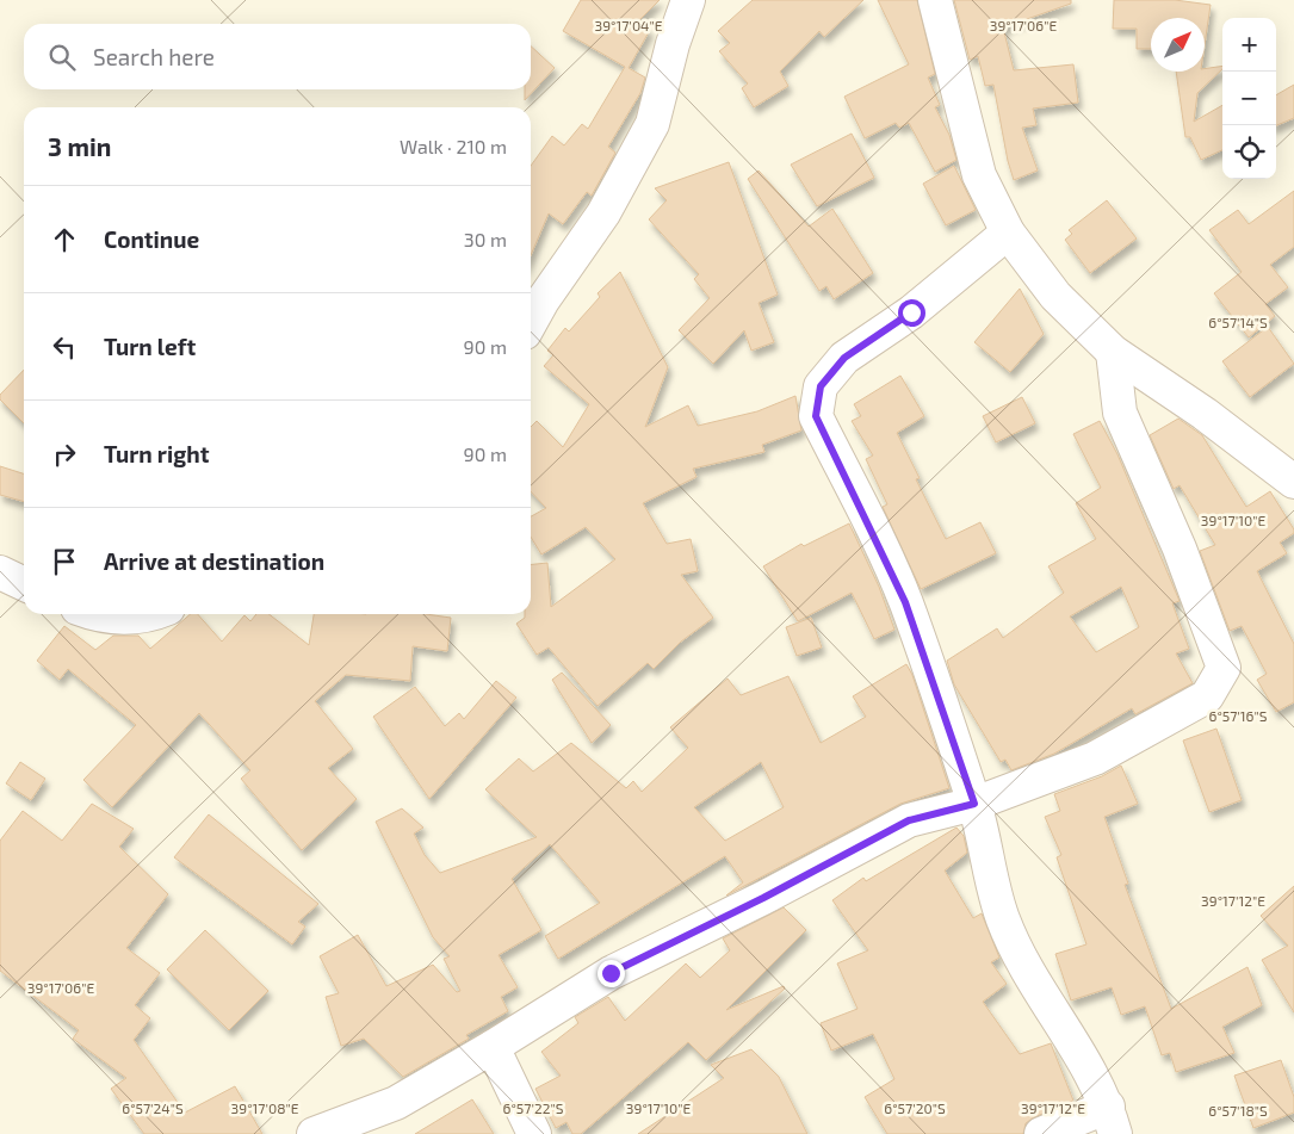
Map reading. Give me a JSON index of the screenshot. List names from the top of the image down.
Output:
{
  "north": "top right",
  "page": {
    "map_buttons": ["+", "−"],
    "search": "Search here",
    "heading": ["3 min", "Walk · 210 m"],
    "list": [
      ["Continue", "30 m"],
      ["Turn left", "90 m"],
      ["Turn right", "90 m"],
      "Arrive at destination"
    ]
  },
  "coordinates": [
    "39°17'04\"E",
    "39°17'06\"E",
    "6°57'14\"S",
    "39°17'10\"E",
    "6°57'16\"S",
    "39°17'12\"E",
    "6°57'24\"S",
    "6°57'22\"S",
    "6°57'20\"S",
    "39°17'08\"E",
    "6°57'18\"S"
  ]
}
